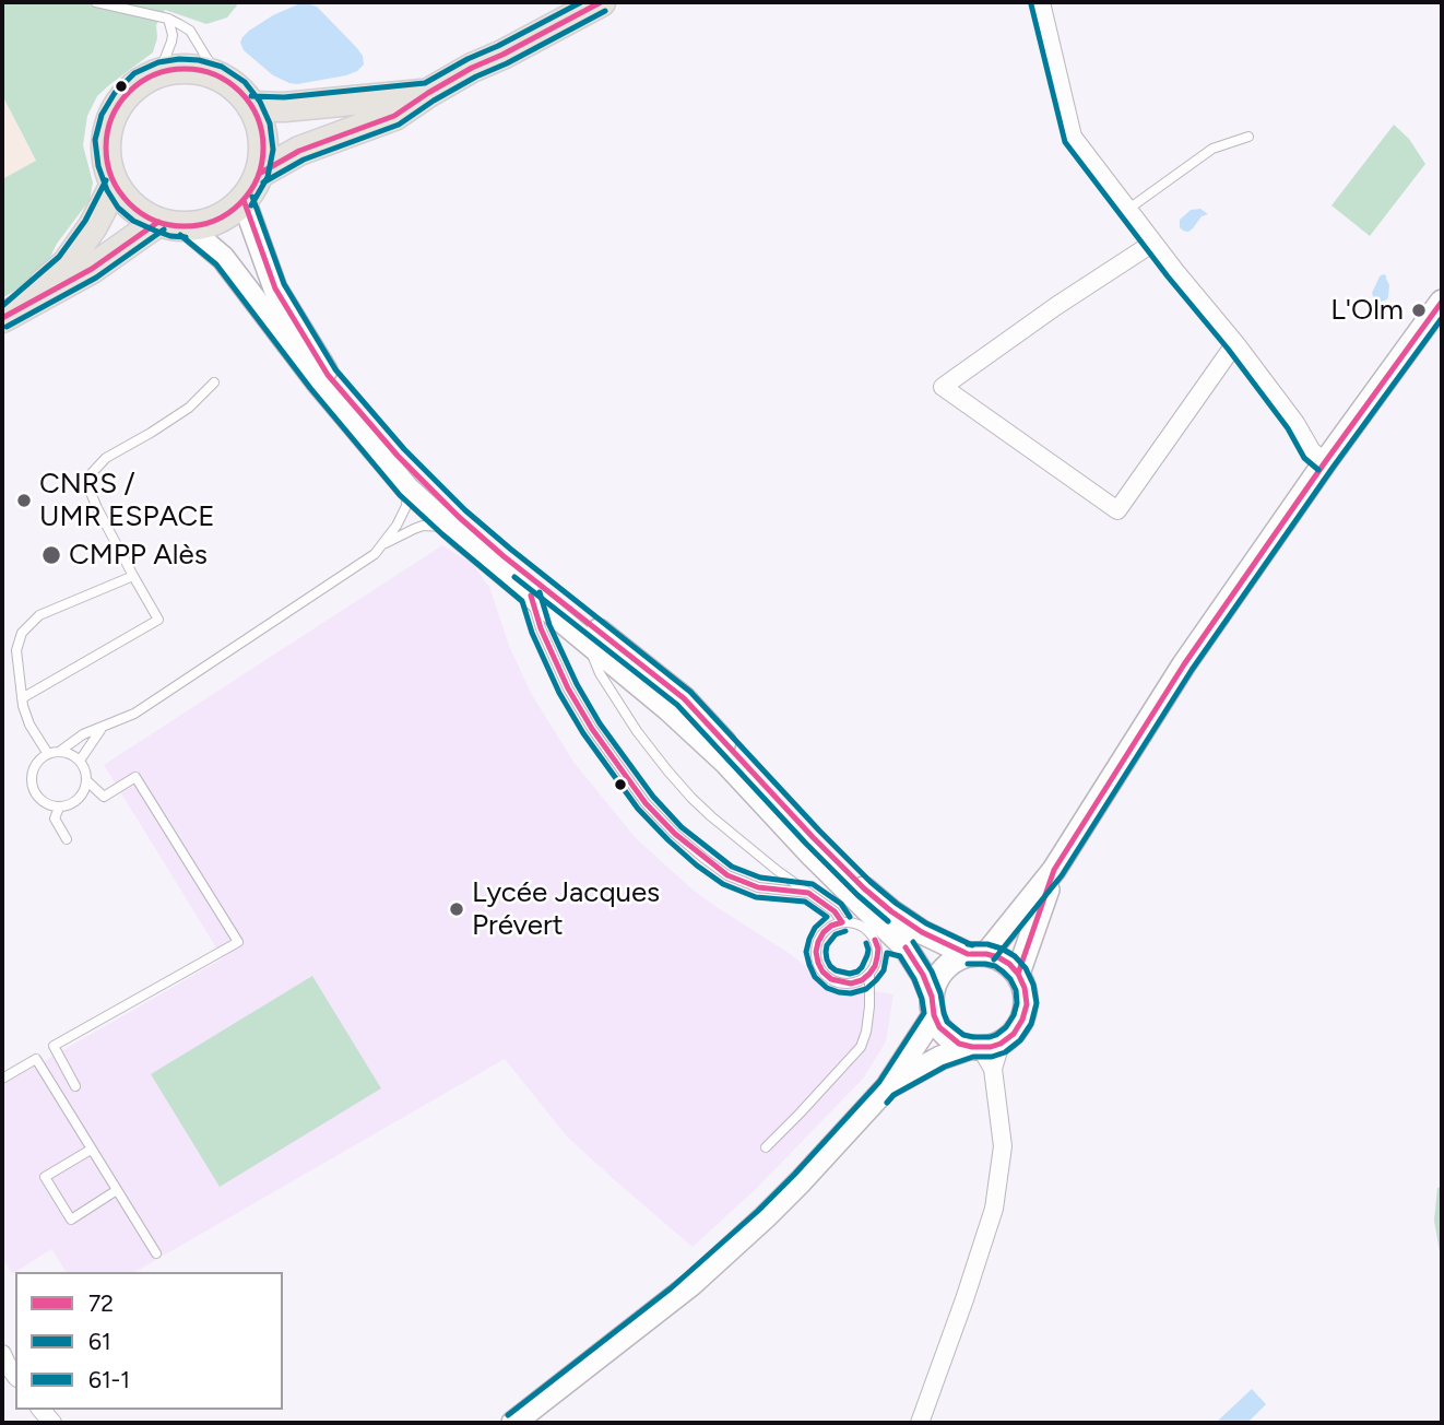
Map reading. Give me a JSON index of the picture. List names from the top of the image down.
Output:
{
  "places": [
    "L'Olm",
    "CNRS / UMR ESPACE",
    "CMPP Alès",
    "Lycée Jacques Prévert"
  ],
  "lines": ["transit line 72", "transit line 61-1", "transit line 61"],
  "legend": ["72", "61", "61-1"]
}
